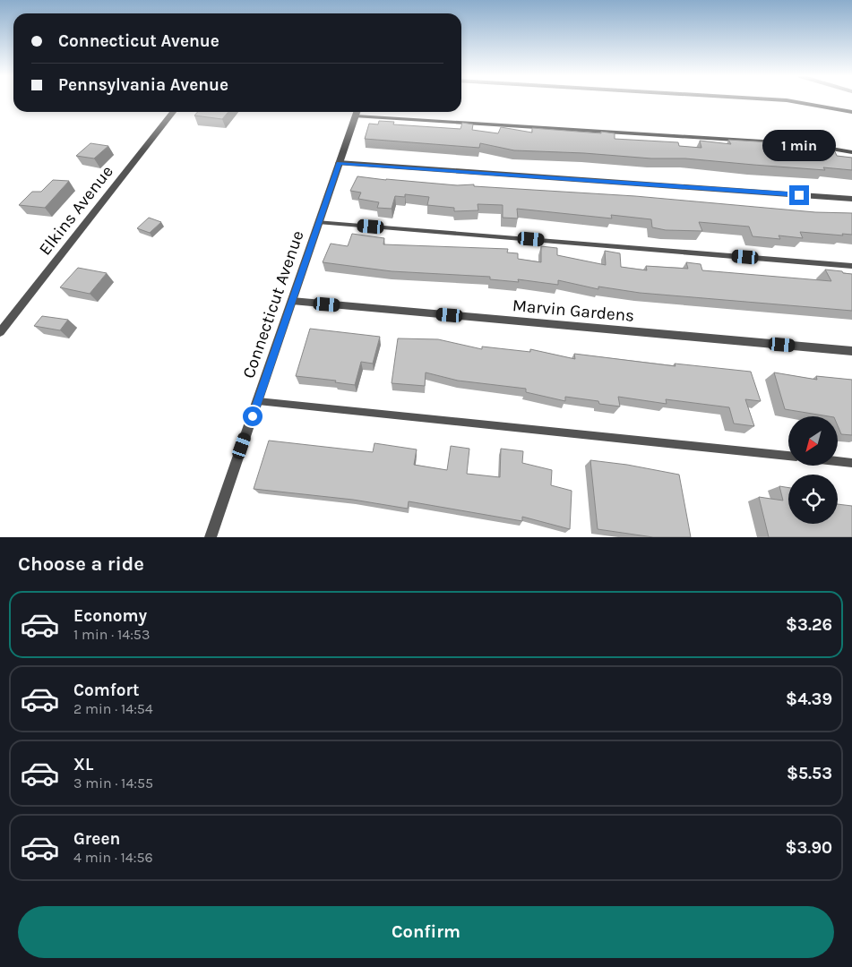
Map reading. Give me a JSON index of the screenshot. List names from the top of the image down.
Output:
{
  "streets": {
    "street": ["Elkins Avenue", "Connecticut Avenue", "Marvin Gardens"]
  },
  "crossings": [
    ["Connecticut Avenue", "Marvin Gardens"]
  ],
  "north": "bottom left",
  "page": {
    "banner": ["Connecticut Avenue", "Pennsylvania Avenue"],
    "bubble": "1 min",
    "heading": "Choose a ride",
    "list": [
      {
        "name": "Economy",
        "note": "1 min · 14:53",
        "value": "$3.26"
      },
      {
        "name": "Comfort",
        "note": "2 min · 14:54",
        "value": "$4.39"
      },
      {
        "name": "XL",
        "note": "3 min · 14:55",
        "value": "$5.53"
      },
      {
        "name": "Green",
        "note": "4 min · 14:56",
        "value": "$3.90"
      }
    ],
    "buttons": "Confirm"
  }
}
